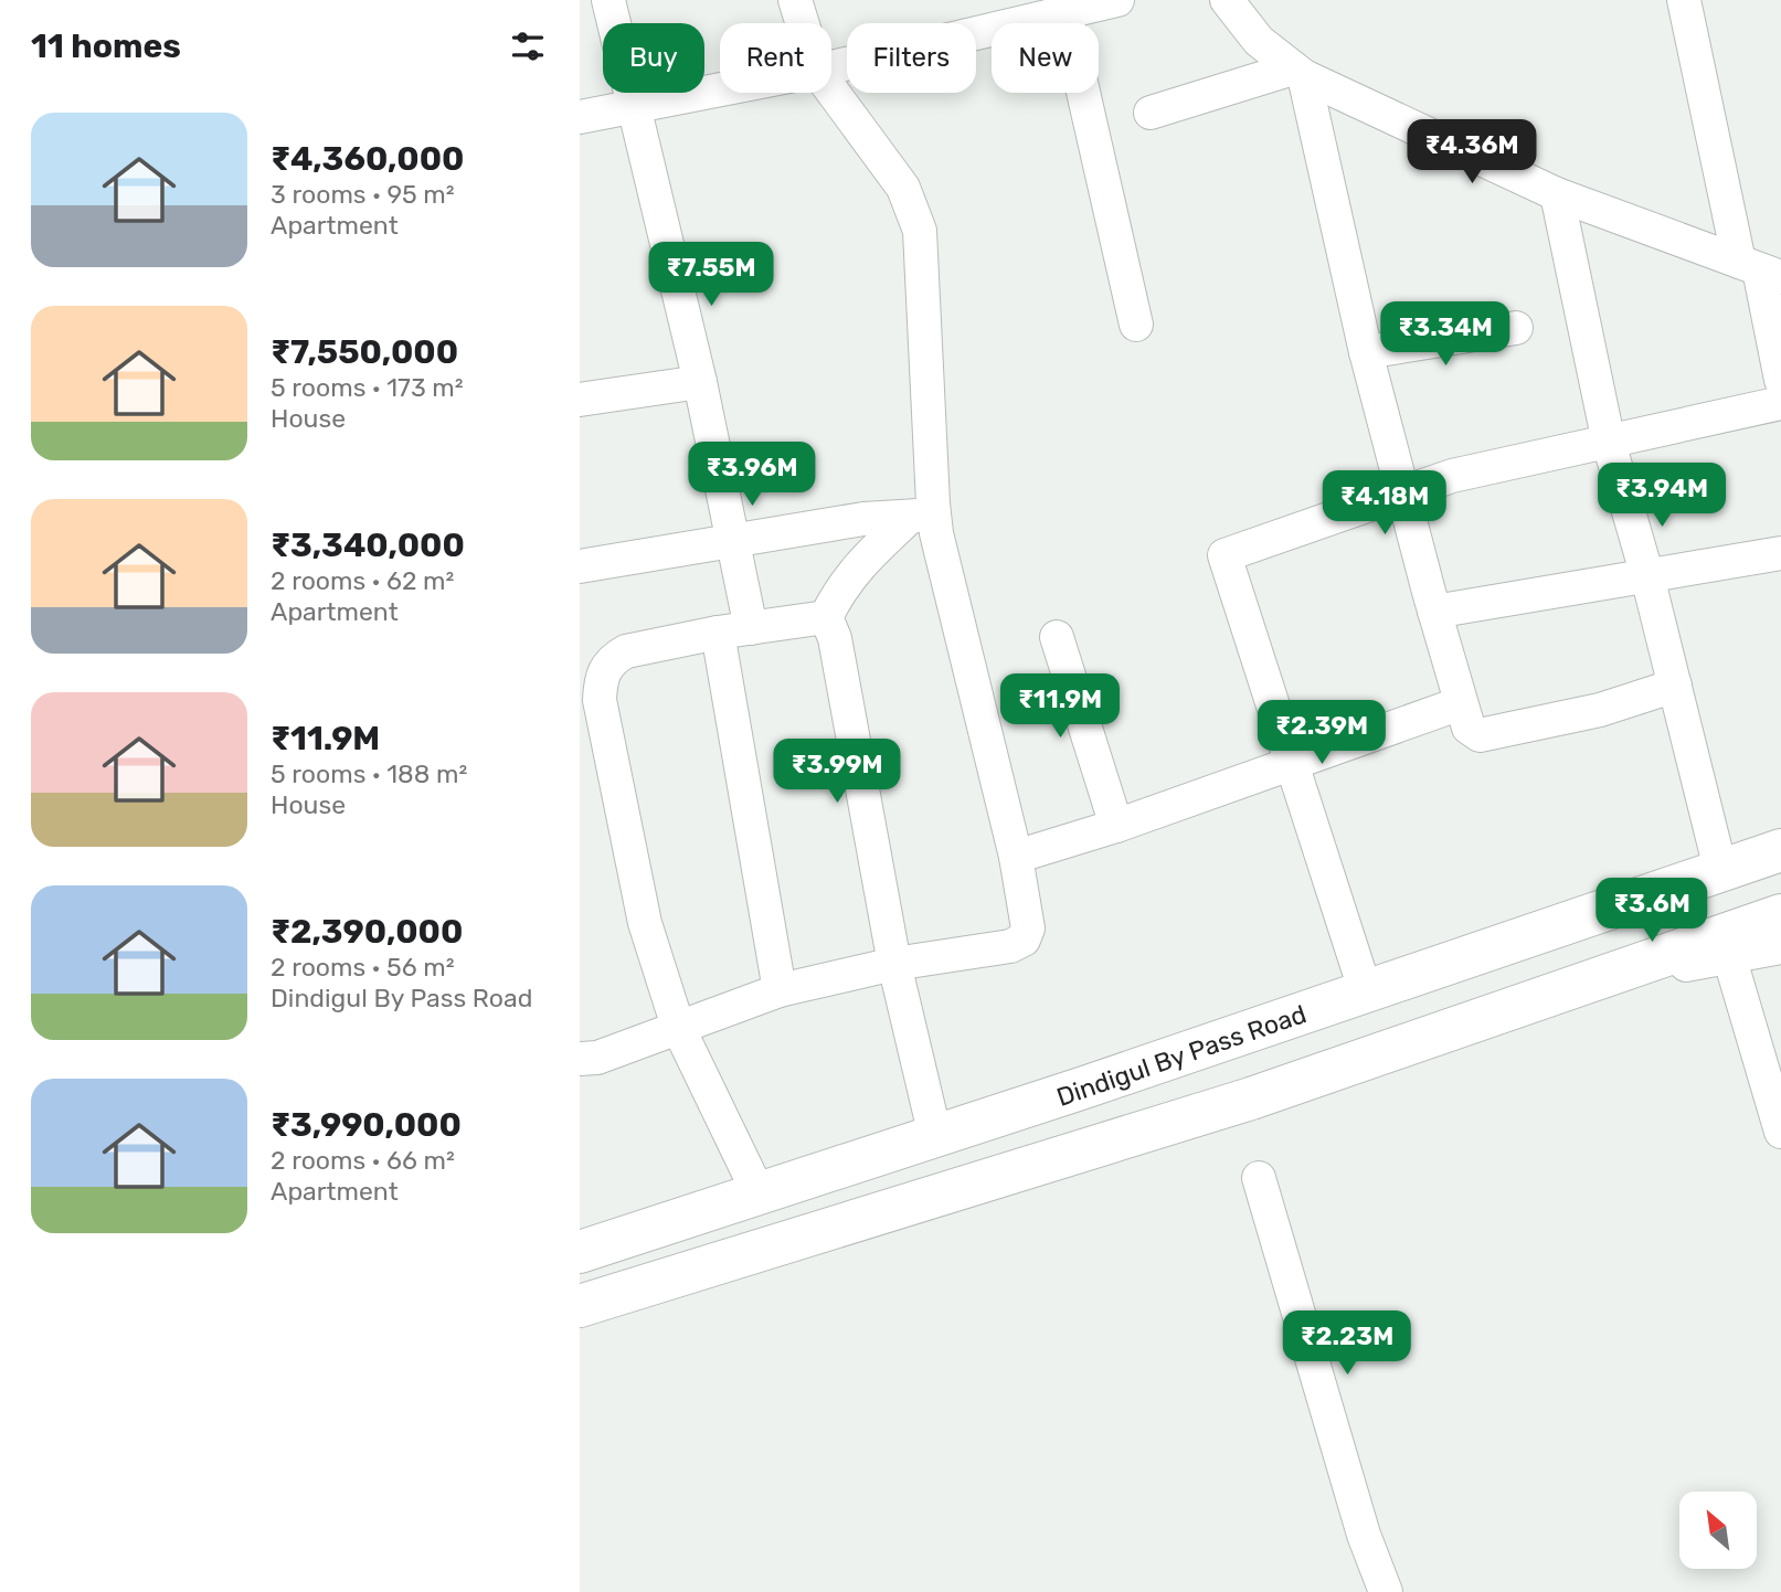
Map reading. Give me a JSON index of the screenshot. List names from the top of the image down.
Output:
{
  "streets": {
    "highway": ["Dindigul By Pass Road"]
  },
  "north": "top left",
  "page": {
    "heading": "11 homes",
    "chip": [
      "Buy",
      "Rent",
      "Filters",
      "New"
    ],
    "list": [
      {
        "name": "₹4,360,000",
        "note": "3 rooms · 95 m² · Apartment"
      },
      {
        "name": "₹7,550,000",
        "note": "5 rooms · 173 m² · House"
      },
      {
        "name": "₹3,340,000",
        "note": "2 rooms · 62 m² · Apartment"
      },
      {
        "name": "₹11.9M",
        "note": "5 rooms · 188 m² · House"
      },
      {
        "name": "₹2,390,000",
        "note": "2 rooms · 56 m² · Dindigul By Pass Road"
      },
      {
        "name": "₹3,990,000",
        "note": "2 rooms · 66 m² · Apartment"
      }
    ],
    "price": [
      "₹4.36M",
      "₹7.55M",
      "₹3.34M",
      "₹3.96M",
      "₹3.94M",
      "₹4.18M",
      "₹11.9M",
      "₹2.39M",
      "₹3.99M",
      "₹3.6M",
      "₹2.23M"
    ]
  }
}
